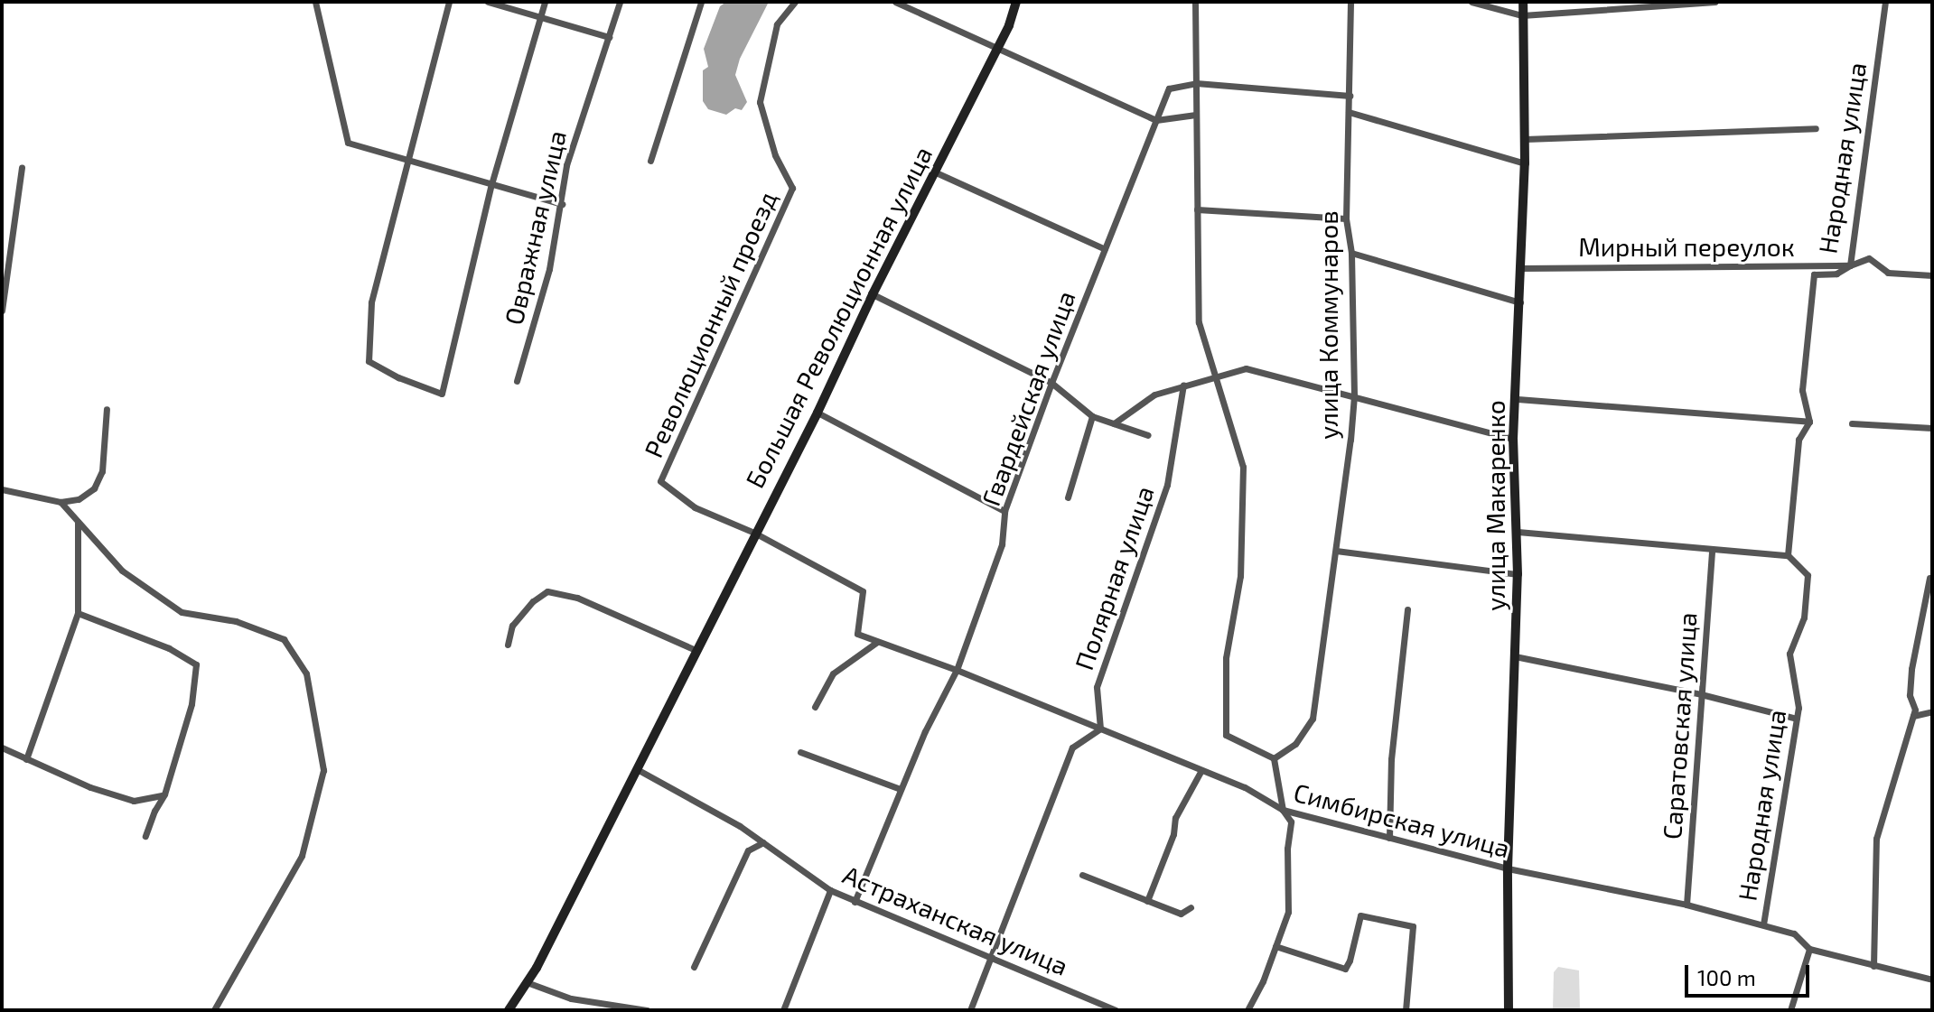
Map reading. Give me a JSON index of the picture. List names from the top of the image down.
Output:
{
  "streets": {
    "street": [
      "Народная улица",
      "Овражная улица",
      "Мирный переулок",
      "Большая Революционная улица",
      "Революционный проезд",
      "улица Коммунаров",
      "Гвардейская улица",
      "улица Макаренко",
      "Полярная улица",
      "Саратовская улица",
      "Симбирская улица",
      "Астраханская улица"
    ]
  },
  "crossings": [
    ["Народная улица", "Мирный переулок"],
    ["Народная улица", "Симбирская улица"],
    ["Мирный переулок", "улица Макаренко"],
    ["Большая Революционная улица", "Революционный проезд"],
    ["Большая Революционная улица", "Астраханская улица"],
    ["Гвардейская улица", "Симбирская улица"],
    ["Гвардейская улица", "Астраханская улица"],
    ["улица Макаренко", "Симбирская улица"],
    ["Полярная улица", "Симбирская улица"],
    ["Саратовская улица", "Симбирская улица"]
  ],
  "scale_bar": "100 m"
}
